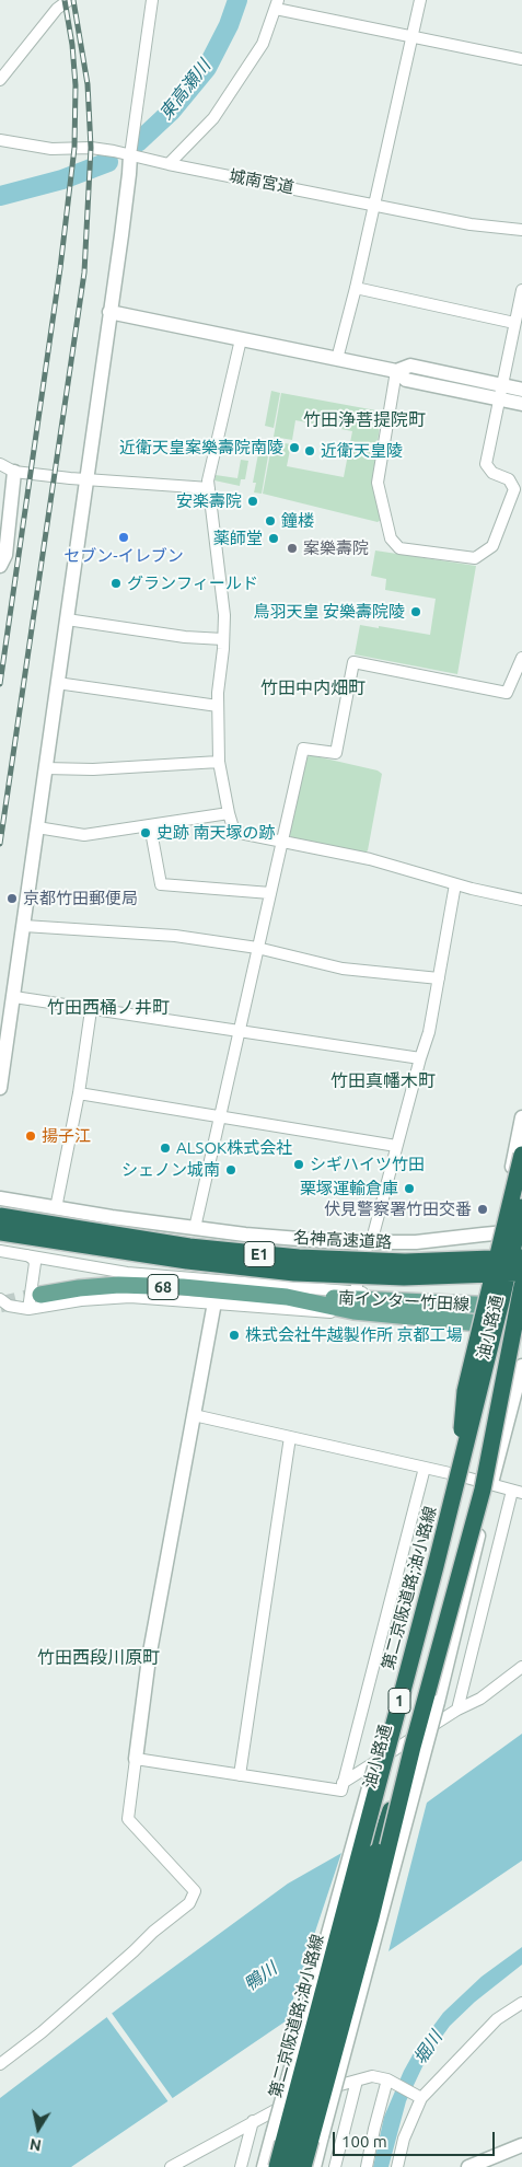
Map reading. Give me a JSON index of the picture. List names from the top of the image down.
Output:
{
  "streets": {
    "highway": [
      "名神高速道路",
      "E1",
      "第二京阪道路;油小路線",
      "1"
    ],
    "main road": ["68", "南インター竹田線", "油小路通"],
    "street": ["城南宮道"]
  },
  "crossings": [
    ["南インター竹田線", "油小路通"],
    ["油小路通", "第二京阪道路;油小路線"]
  ],
  "districts": [
    "竹田浄菩提院町",
    "竹田中内畑町",
    "竹田西桶ノ井町",
    "竹田真幡木町",
    "竹田西段川原町"
  ],
  "water": ["東高瀬川", "鴨川", "堀川"],
  "places": [
    "近衛天皇案樂壽院南陵",
    "近衛天皇陵",
    "安楽壽院",
    "鐘楼",
    "セブン-イレブン",
    "薬師堂",
    "案樂壽院",
    "グランフィールド",
    "鳥羽天皇 安樂壽院陵",
    "史跡 南天塚の跡",
    "京都竹田郵便局",
    "揚子江",
    "ALSOK株式会社",
    "シギハイツ竹田",
    "シェノン城南",
    "栗塚運輸倉庫",
    "伏見警察署竹田交番",
    "株式会社牛越製作所 京都工場"
  ],
  "scale_bar": "100 m",
  "north": "bottom"
}
